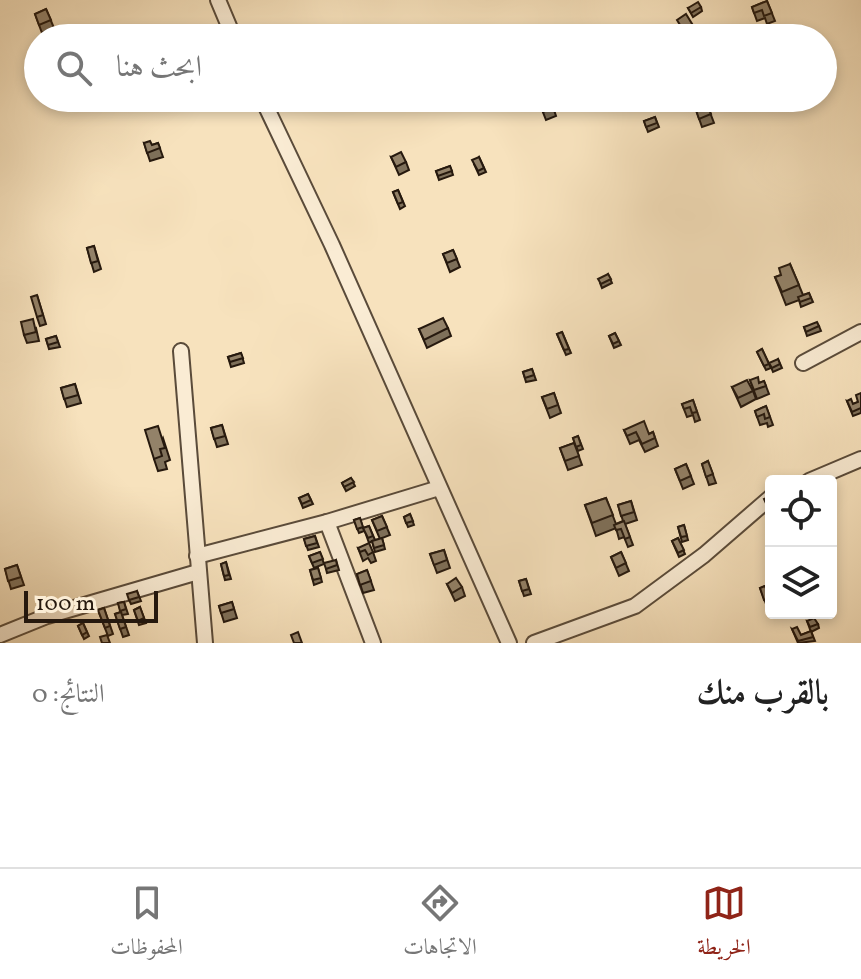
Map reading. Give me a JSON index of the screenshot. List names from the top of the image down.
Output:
{
  "scale_bar": "100 m",
  "page": {
    "search": "ابحث هنا",
    "scale": "100 m",
    "heading": ["بالقرب منك", "النتائج: 0"],
    "nav": ["الخريطة", "الاتجاهات", "المحفوظات"]
  }
}
